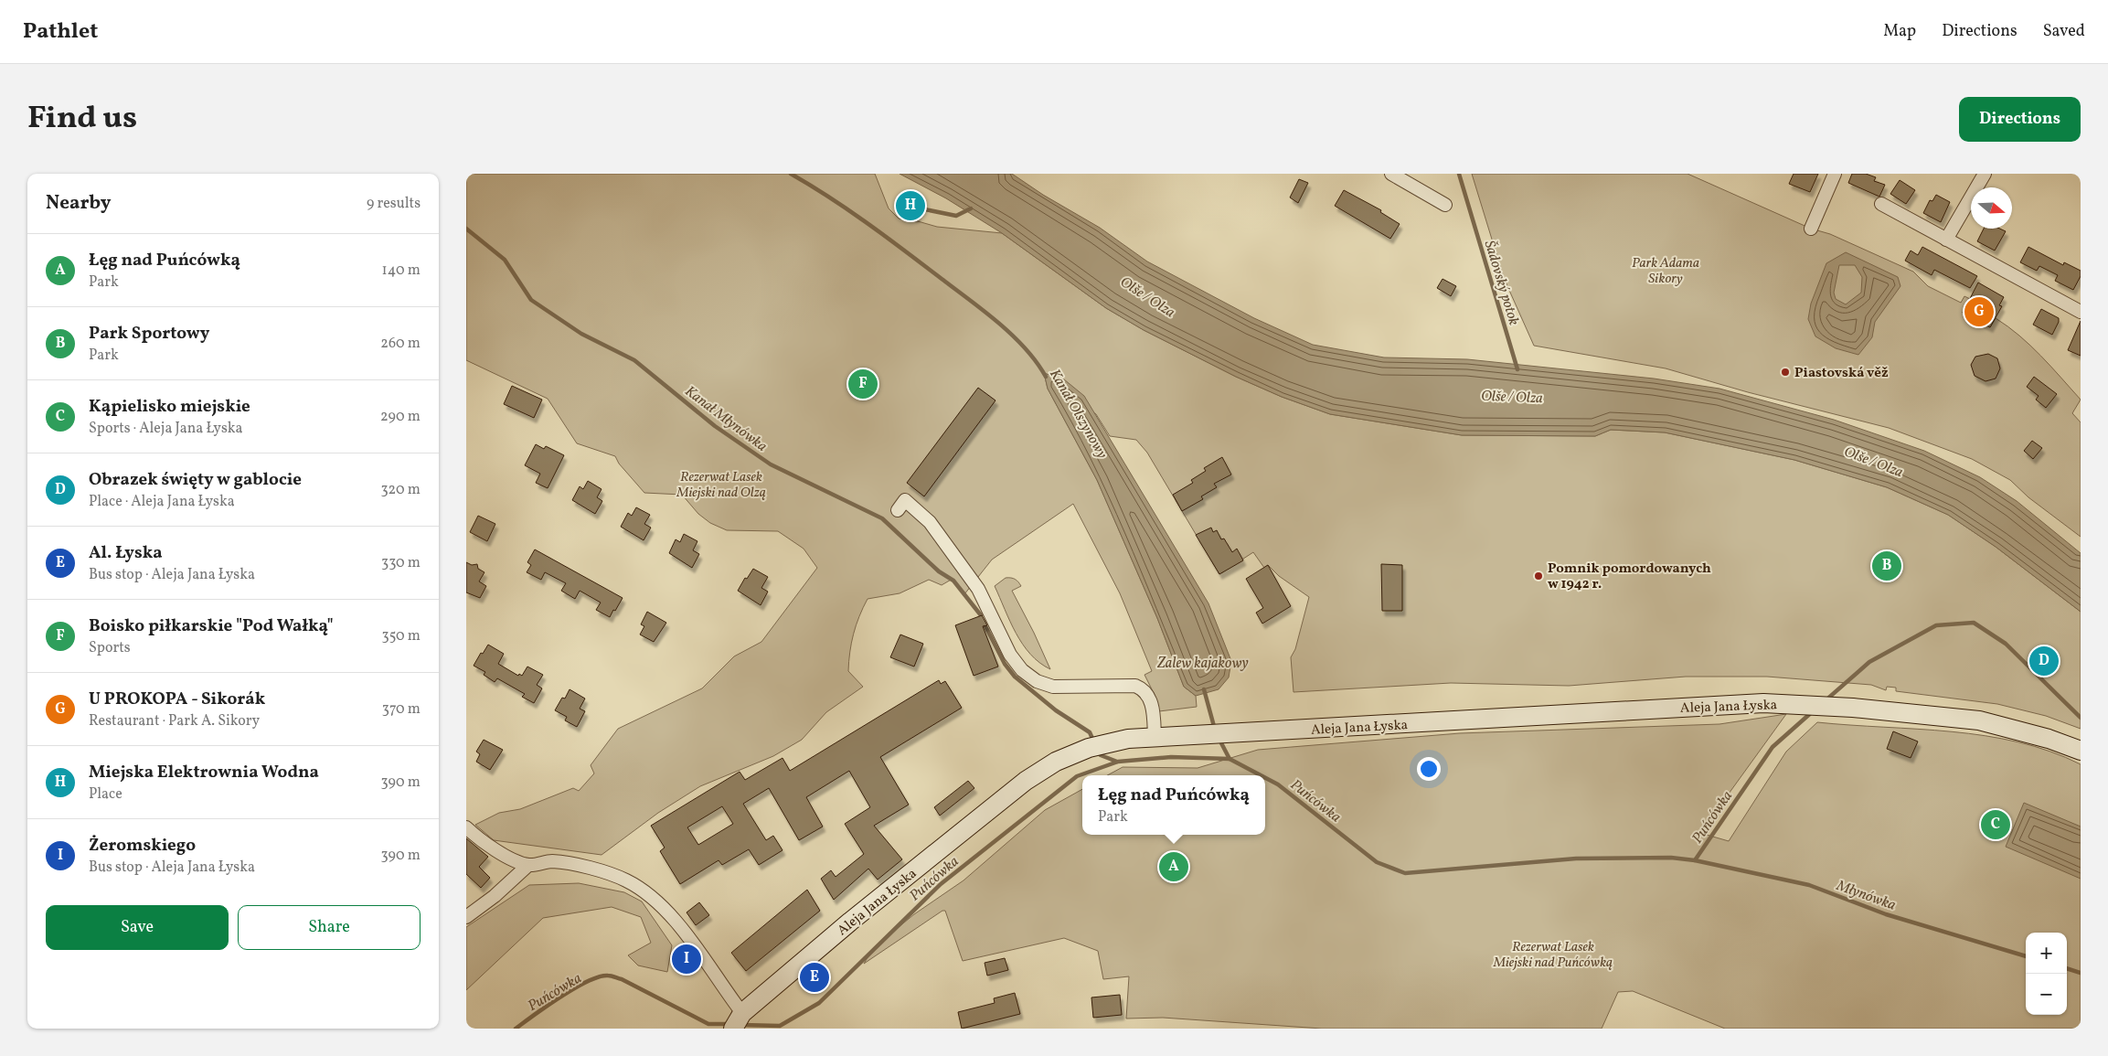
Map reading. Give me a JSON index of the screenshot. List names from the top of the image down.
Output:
{
  "streets": {
    "street": ["Aleja Jana Łyska"]
  },
  "water": [
    "Šadovský potok",
    "Olše / Olza",
    "Kanał Olszynowy",
    "Kanał Młynówka",
    "Zalew kajakowy",
    "Puńcówka",
    "Młynówka"
  ],
  "parks": ["Park Adama Sikory", "Rezerwat Lasek Miejski nad Olzą", "Rezerwat Lasek Miejski nad Puńcówką"],
  "places": ["Piastovská věž", "Pomnik pomordowanych w 1942 r."],
  "north": "right",
  "page": {
    "header": "Pathlet",
    "nav": ["Map", "Directions", "Saved"],
    "title": "Find us",
    "buttons": [
      "Directions",
      ["Save", "Share"]
    ],
    "heading": ["Nearby", "9 results"],
    "pins": [
      "H",
      "G",
      "F",
      "B",
      "D",
      "C",
      "A",
      "I",
      "E"
    ],
    "list": [
      {
        "mark": "A",
        "name": "Łęg nad Puńcówką",
        "note": "Park",
        "value": "140 m"
      },
      {
        "mark": "B",
        "name": "Park Sportowy",
        "note": "Park",
        "value": "260 m"
      },
      {
        "mark": "C",
        "name": "Kąpielisko miejskie",
        "note": "Sports · Aleja Jana Łyska",
        "value": "290 m"
      },
      {
        "mark": "D",
        "name": "Obrazek święty w gablocie",
        "note": "Place · Aleja Jana Łyska",
        "value": "320 m"
      },
      {
        "mark": "E",
        "name": "Al. Łyska",
        "note": "Bus stop · Aleja Jana Łyska",
        "value": "330 m"
      },
      {
        "mark": "F",
        "name": "Boisko piłkarskie \"Pod Wałką\"",
        "note": "Sports",
        "value": "350 m"
      },
      {
        "mark": "G",
        "name": "U PROKOPA - Sikorák",
        "note": "Restaurant · Park A. Sikory",
        "value": "370 m"
      },
      {
        "mark": "H",
        "name": "Miejska Elektrownia Wodna",
        "note": "Place",
        "value": "390 m"
      },
      {
        "mark": "I",
        "name": "Żeromskiego",
        "note": "Bus stop · Aleja Jana Łyska",
        "value": "390 m"
      }
    ],
    "popup": ["Łęg nad Puńcówką", "Park"],
    "map_buttons": ["+", "−"]
  }
}
